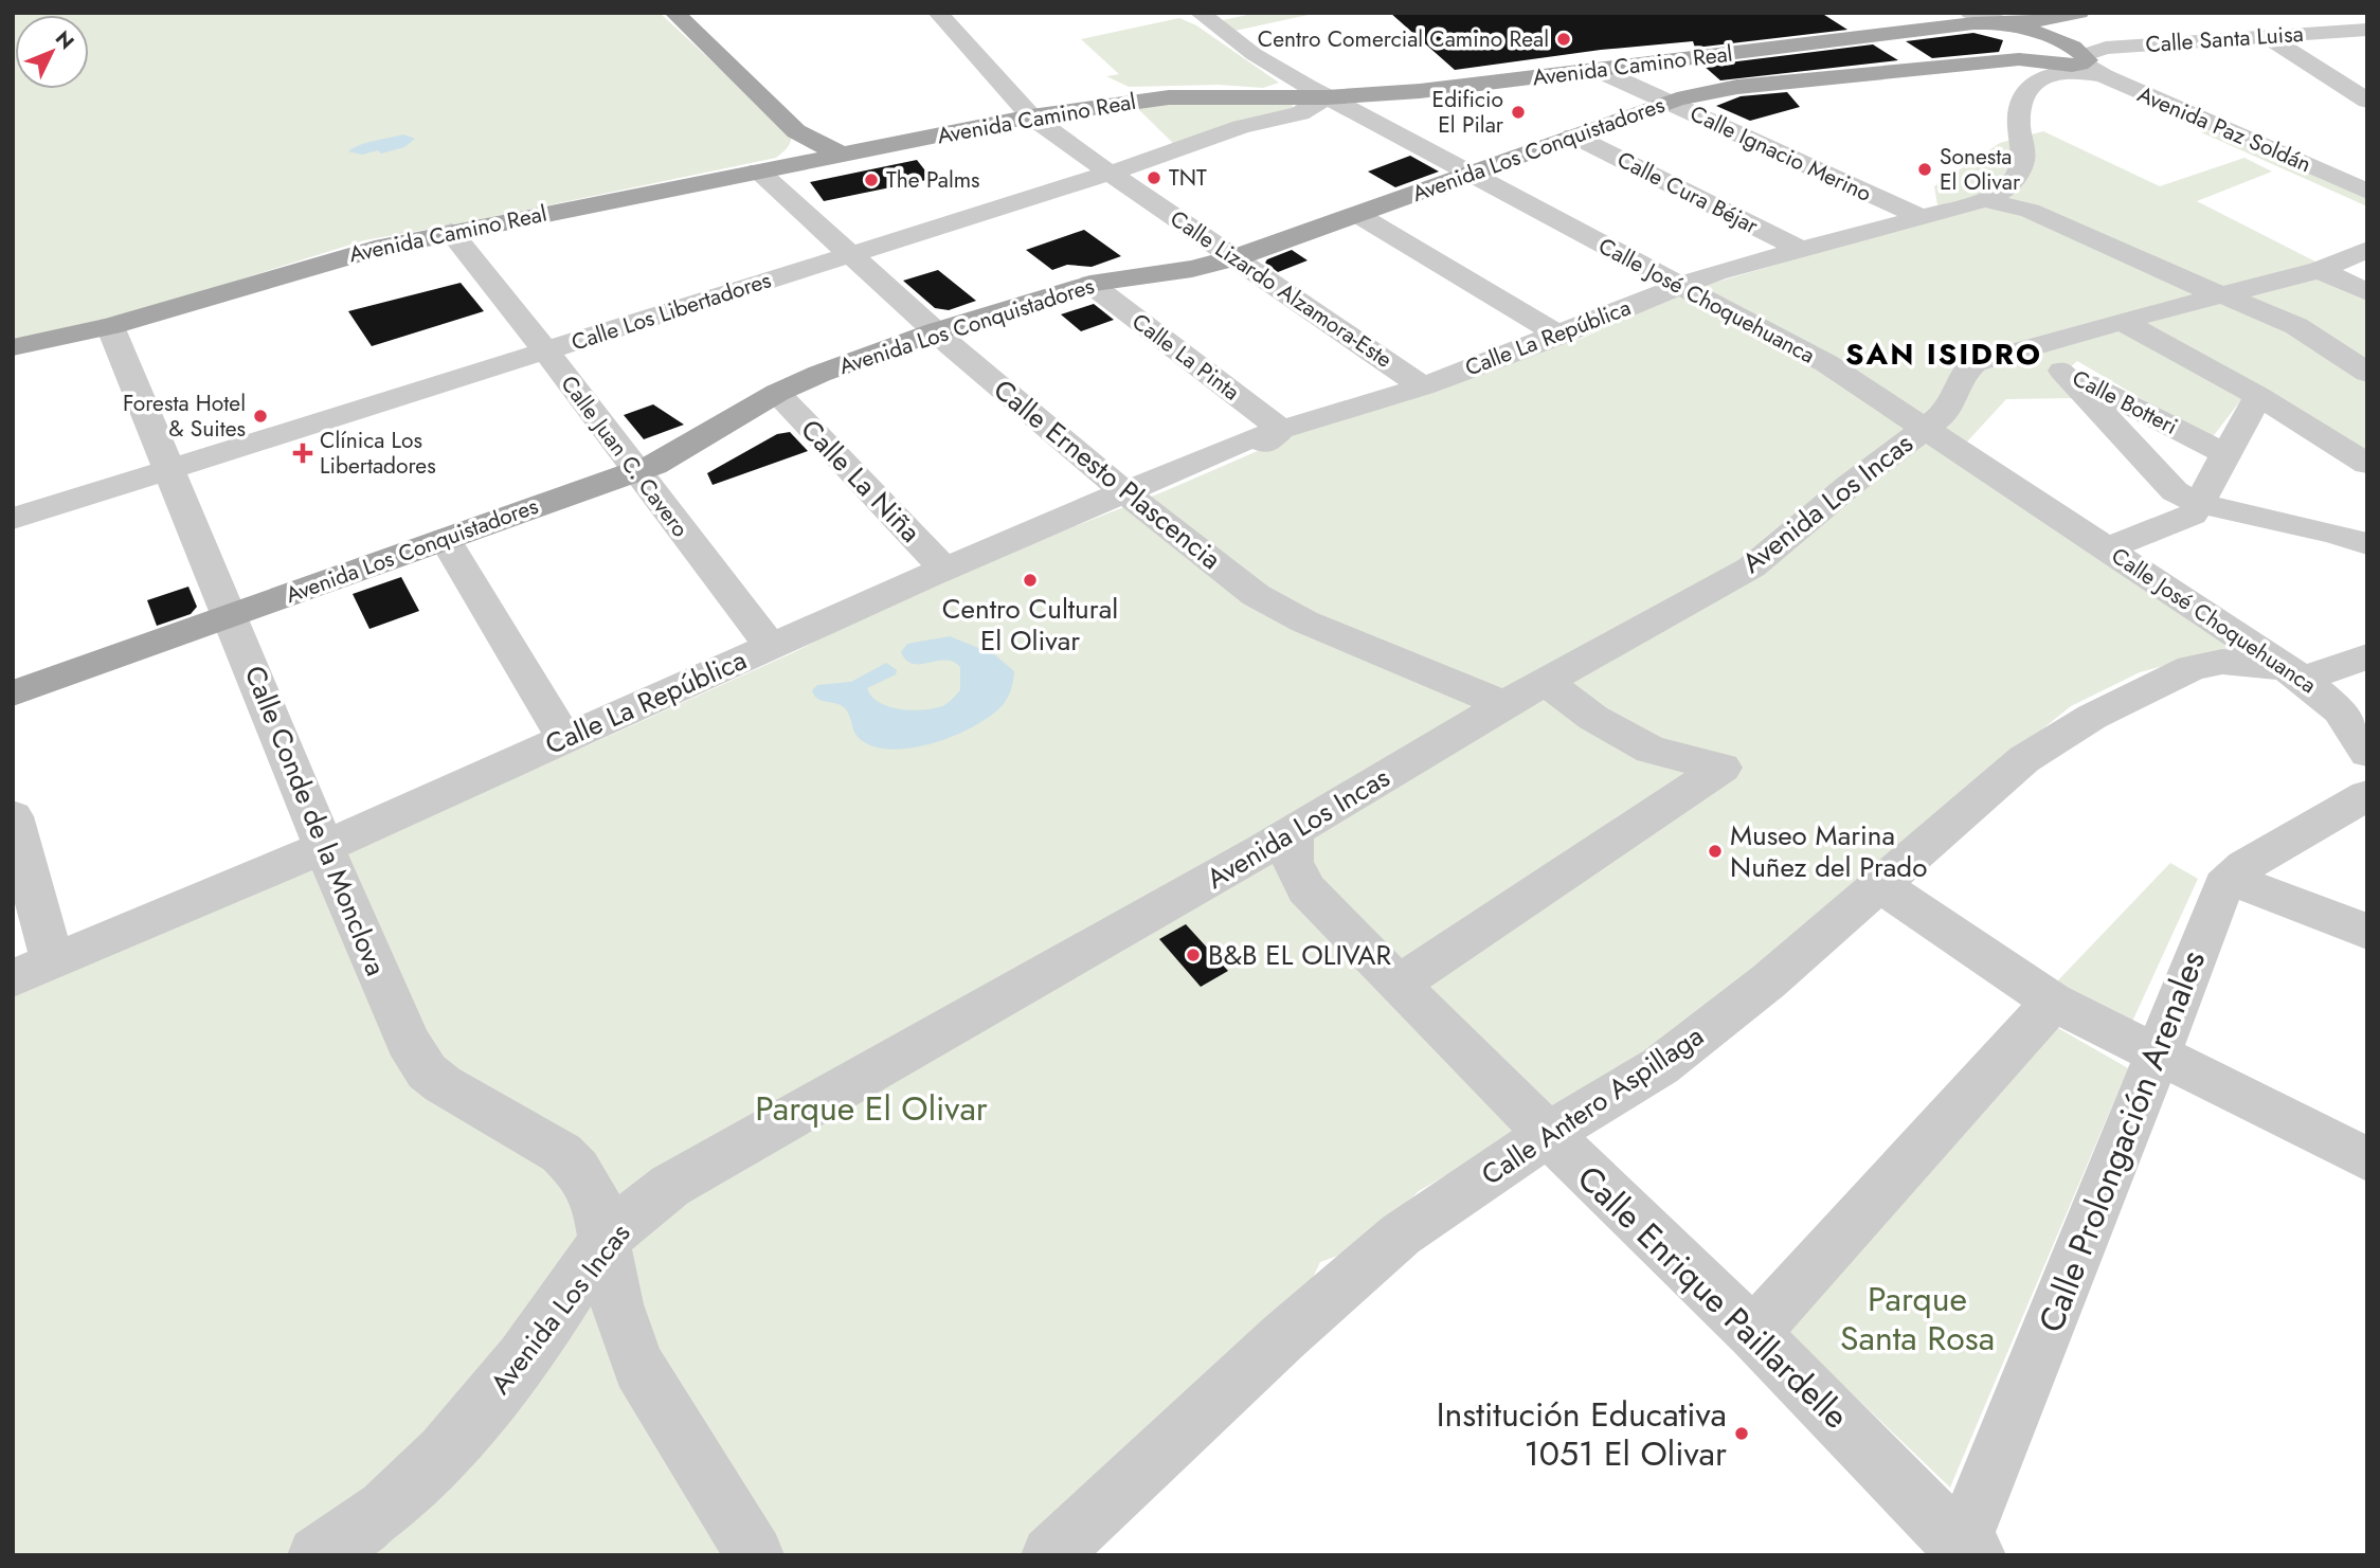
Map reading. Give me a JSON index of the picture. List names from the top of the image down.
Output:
{
  "streets": {
    "main road": ["Avenida Camino Real", "Avenida Los Conquistadores"],
    "street": [
      "Calle Santa Luisa",
      "Avenida Paz Soldán",
      "Calle Ignacio Merino",
      "Calle Cura Béjar",
      "Calle Lizardo Alzamora-Este",
      "Calle José Choquehuanca",
      "Calle Los Libertadores",
      "Calle La República",
      "Calle La Pinta",
      "Calle Botteri",
      "Calle Juan C. Cavero",
      "Calle Ernesto Plascencia",
      "Calle La Niña",
      "Avenida Los Incas",
      "Calle Conde de la Monclova",
      "Calle Antero Aspillaga",
      "Calle Prolongación Arenales",
      "Calle Enrique Paillardelle"
    ]
  },
  "crossings": [
    ["Calle Santa Luisa", "Avenida Paz Soldán"],
    ["Calle Santa Luisa", "Avenida Los Conquistadores"],
    ["Avenida Camino Real", "Calle Ignacio Merino"],
    ["Avenida Camino Real", "Calle Lizardo Alzamora-Este"],
    ["Avenida Camino Real", "Calle José Choquehuanca"],
    ["Avenida Camino Real", "Calle Los Libertadores"],
    ["Avenida Camino Real", "Calle Juan C. Cavero"],
    ["Avenida Camino Real", "Calle Ernesto Plascencia"],
    ["Avenida Camino Real", "Calle Conde de la Monclova"],
    ["Avenida Paz Soldán", "Avenida Los Conquistadores"],
    ["Avenida Los Conquistadores", "Calle Ignacio Merino"],
    ["Avenida Los Conquistadores", "Calle Cura Béjar"],
    ["Avenida Los Conquistadores", "Calle Lizardo Alzamora-Este"],
    ["Avenida Los Conquistadores", "Calle José Choquehuanca"],
    ["Avenida Los Conquistadores", "Calle La Pinta"],
    ["Avenida Los Conquistadores", "Calle Juan C. Cavero"],
    ["Avenida Los Conquistadores", "Calle Ernesto Plascencia"],
    ["Avenida Los Conquistadores", "Calle La Niña"],
    ["Avenida Los Conquistadores", "Calle Conde de la Monclova"],
    ["Calle Ignacio Merino", "Calle La República"],
    ["Calle Cura Béjar", "Calle La República"],
    ["Calle Lizardo Alzamora-Este", "Calle Los Libertadores"],
    ["Calle Lizardo Alzamora-Este", "Calle La República"],
    ["Calle José Choquehuanca", "Calle Los Libertadores"],
    ["Calle José Choquehuanca", "Calle La República"],
    ["Calle José Choquehuanca", "Avenida Los Incas"],
    ["Calle José Choquehuanca", "Calle Antero Aspillaga"],
    ["Calle Los Libertadores", "Calle Juan C. Cavero"],
    ["Calle Los Libertadores", "Calle Ernesto Plascencia"],
    ["Calle Los Libertadores", "Calle Conde de la Monclova"],
    ["Calle La República", "Calle La Pinta"],
    ["Calle La República", "Calle Juan C. Cavero"],
    ["Calle La República", "Calle Ernesto Plascencia"],
    ["Calle La República", "Calle La Niña"],
    ["Calle La República", "Calle Conde de la Monclova"],
    ["Calle Botteri", "Avenida Los Incas"],
    ["Calle Ernesto Plascencia", "Avenida Los Incas"],
    ["Avenida Los Incas", "Calle Conde de la Monclova"],
    ["Avenida Los Incas", "Calle Enrique Paillardelle"],
    ["Calle Antero Aspillaga", "Calle Enrique Paillardelle"],
    ["Calle Prolongación Arenales", "Calle Enrique Paillardelle"]
  ],
  "districts": ["SAN ISIDRO"],
  "parks": ["Parque El Olivar", "Parque Santa Rosa"],
  "places": {
    "other": [
      "Centro Comercial Camino Real",
      "Edificio El Pilar",
      "Sonesta El Olivar",
      "TNT",
      "The Palms",
      "Foresta Hotel & Suites",
      "Centro Cultural El Olivar",
      "Museo Marina Nuñez del Prado",
      "B&B EL OLIVAR",
      "Institución Educativa 1051 El Olivar"
    ],
    "health": ["Clínica Los Libertadores"]
  },
  "north": "top right"
}
